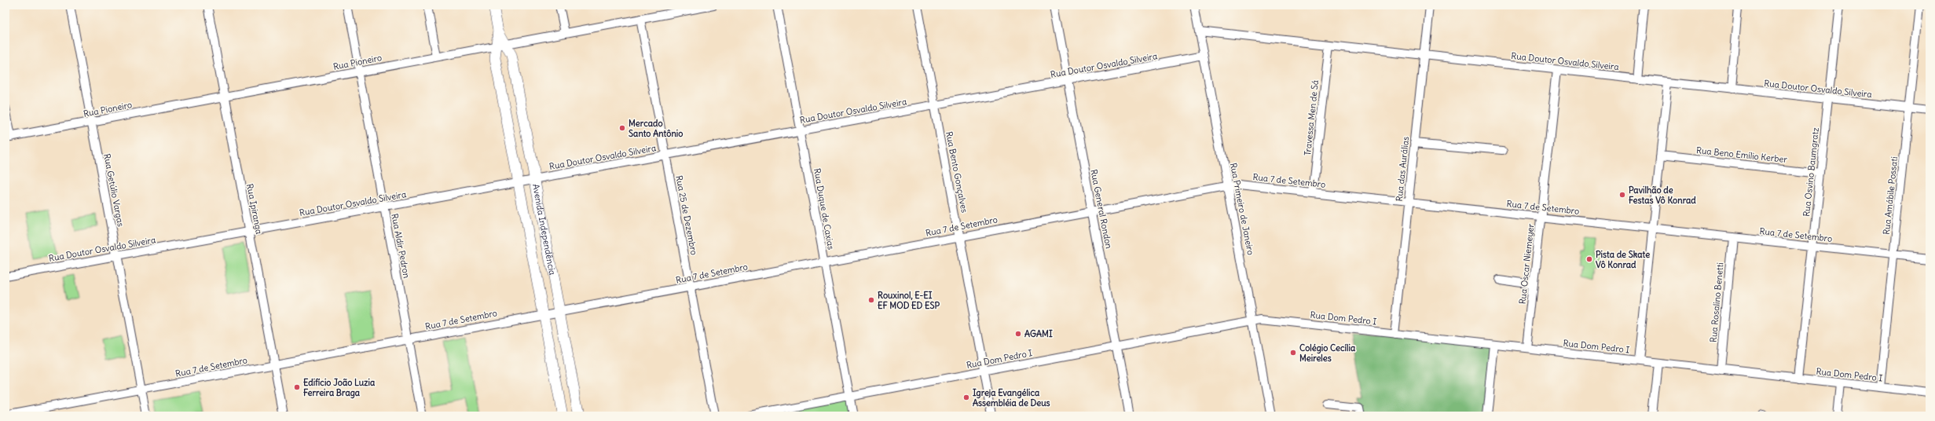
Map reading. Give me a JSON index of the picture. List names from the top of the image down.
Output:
{
  "streets": {
    "main road": ["Avenida Independência"],
    "street": [
      "Rua Doutor Osvaldo Silveira",
      "Rua Pioneiro",
      "Travessa Men de Sá",
      "Rua Beno Emílio Kerber",
      "Rua das Aurálias",
      "Rua Bento Gonçalves",
      "Rua Osvino Baumgratz",
      "Rua 7 de Setembro",
      "Rua Getúlio Vargas",
      "Rua Amábile Possati",
      "Rua Ipiranga",
      "Rua Duque de Caxias",
      "Rua General Rondon",
      "Rua Primeiro de Janeiro",
      "Rua 25 de Dezembro",
      "Rua Aldir Pedron",
      "Rua Oscar Niemeyer",
      "Rua Rosalino Benetti",
      "Rua Dom Pedro I"
    ]
  },
  "crossings": [
    ["Rua Doutor Osvaldo Silveira", "Travessa Men de Sá"],
    ["Rua Doutor Osvaldo Silveira", "Rua das Aurálias"],
    ["Rua Doutor Osvaldo Silveira", "Rua Bento Gonçalves"],
    ["Rua Doutor Osvaldo Silveira", "Rua Osvino Baumgratz"],
    ["Rua Doutor Osvaldo Silveira", "Rua Getúlio Vargas"],
    ["Rua Doutor Osvaldo Silveira", "Rua Amábile Possati"],
    ["Rua Doutor Osvaldo Silveira", "Rua Ipiranga"],
    ["Rua Doutor Osvaldo Silveira", "Rua Duque de Caxias"],
    ["Rua Doutor Osvaldo Silveira", "Rua General Rondon"],
    ["Rua Doutor Osvaldo Silveira", "Rua Primeiro de Janeiro"],
    ["Rua Doutor Osvaldo Silveira", "Rua 25 de Dezembro"],
    ["Rua Doutor Osvaldo Silveira", "Avenida Independência"],
    ["Rua Doutor Osvaldo Silveira", "Rua Aldir Pedron"],
    ["Rua Doutor Osvaldo Silveira", "Rua Oscar Niemeyer"],
    ["Rua Pioneiro", "Rua Getúlio Vargas"],
    ["Rua Pioneiro", "Rua Ipiranga"],
    ["Rua Pioneiro", "Rua 25 de Dezembro"],
    ["Rua Pioneiro", "Avenida Independência"],
    ["Rua Pioneiro", "Rua Aldir Pedron"],
    ["Travessa Men de Sá", "Rua 7 de Setembro"],
    ["Rua Beno Emílio Kerber", "Rua Osvino Baumgratz"],
    ["Rua das Aurálias", "Rua 7 de Setembro"],
    ["Rua das Aurálias", "Rua Dom Pedro I"],
    ["Rua Bento Gonçalves", "Rua 7 de Setembro"],
    ["Rua Bento Gonçalves", "Rua Dom Pedro I"],
    ["Rua Osvino Baumgratz", "Rua 7 de Setembro"],
    ["Rua Osvino Baumgratz", "Rua Dom Pedro I"],
    ["Rua 7 de Setembro", "Rua Getúlio Vargas"],
    ["Rua 7 de Setembro", "Rua Amábile Possati"],
    ["Rua 7 de Setembro", "Rua Ipiranga"],
    ["Rua 7 de Setembro", "Rua Duque de Caxias"],
    ["Rua 7 de Setembro", "Rua General Rondon"],
    ["Rua 7 de Setembro", "Rua Primeiro de Janeiro"],
    ["Rua 7 de Setembro", "Rua 25 de Dezembro"],
    ["Rua 7 de Setembro", "Avenida Independência"],
    ["Rua 7 de Setembro", "Rua Aldir Pedron"],
    ["Rua 7 de Setembro", "Rua Oscar Niemeyer"],
    ["Rua 7 de Setembro", "Rua Rosalino Benetti"],
    ["Rua Amábile Possati", "Rua Dom Pedro I"],
    ["Rua Duque de Caxias", "Rua Dom Pedro I"],
    ["Rua General Rondon", "Rua Dom Pedro I"],
    ["Rua Primeiro de Janeiro", "Rua Dom Pedro I"],
    ["Rua Oscar Niemeyer", "Rua Dom Pedro I"],
    ["Rua Rosalino Benetti", "Rua Dom Pedro I"]
  ],
  "places": [
    "Mercado Santo Antônio",
    "Pavilhão de Festas Vô Konrad",
    "Pista de Skate Vô Konrad",
    "Rouxinol, E-EI EF MOD ED ESP",
    "AGAMI",
    "Colégio Cecília Meireles",
    "Edifício João Luzia Ferreira Braga",
    "Igreja Evangélica Assembléia de Deus"
  ]
}
